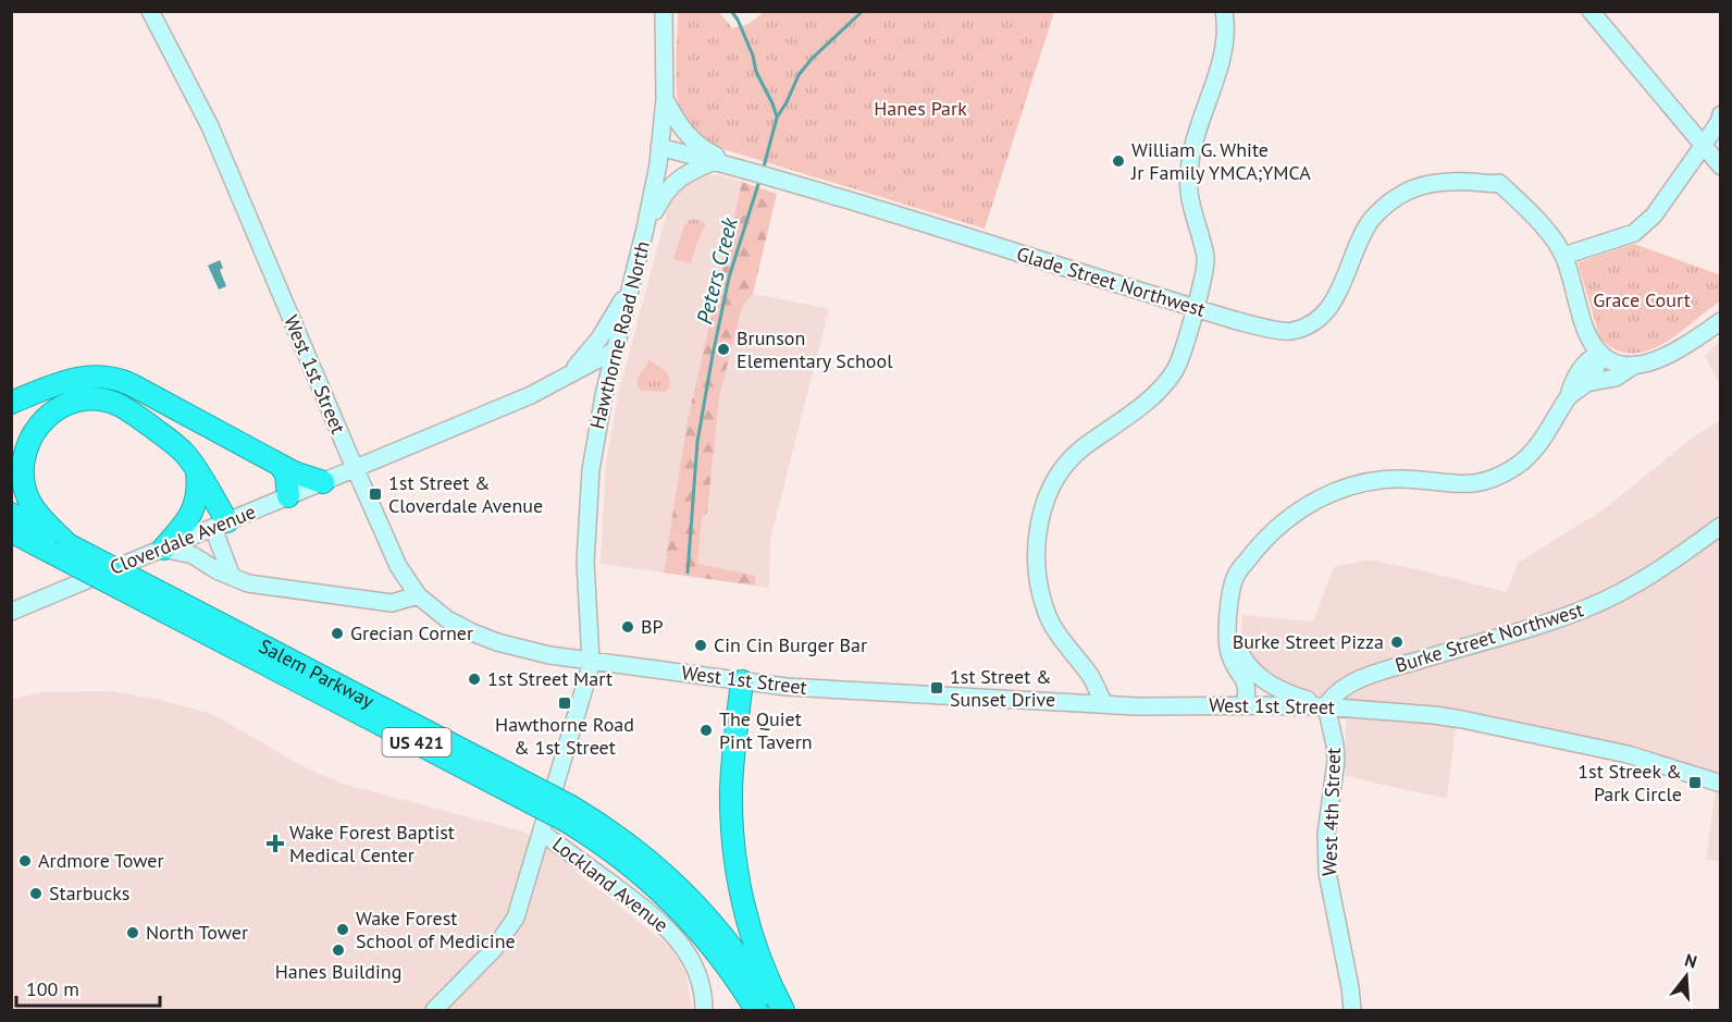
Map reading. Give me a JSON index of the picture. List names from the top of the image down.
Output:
{
  "streets": {
    "highway": ["Salem Parkway", "US 421"],
    "street": [
      "Glade Street Northwest",
      "Hawthorne Road North",
      "West 1st Street",
      "Cloverdale Avenue",
      "Burke Street Northwest",
      "West 4th Street",
      "Lockland Avenue"
    ]
  },
  "crossings": [
    ["Glade Street Northwest", "Hawthorne Road North"],
    ["Hawthorne Road North", "West 1st Street"],
    ["Hawthorne Road North", "Cloverdale Avenue"],
    ["Hawthorne Road North", "Lockland Avenue"],
    ["West 1st Street", "Cloverdale Avenue"],
    ["West 1st Street", "Burke Street Northwest"],
    ["West 1st Street", "West 4th Street"],
    ["Burke Street Northwest", "West 4th Street"]
  ],
  "water": ["Peters Creek"],
  "parks": ["Hanes Park", "Grace Court"],
  "places": {
    "other": [
      "William G. White Jr Family YMCA;YMCA",
      "Brunson Elementary School",
      "BP",
      "Grecian Corner",
      "Burke Street Pizza",
      "Cin Cin Burger Bar",
      "1st Street Mart",
      "The Quiet Pint Tavern",
      "Ardmore Tower",
      "Starbucks",
      "Wake Forest School of Medicine",
      "North Tower",
      "Hanes Building"
    ],
    "transit": [
      "1st Street & Cloverdale Avenue",
      "1st Street & Sunset Drive",
      "Hawthorne Road & 1st Street",
      "1st Streek & Park Circle"
    ],
    "health": ["Wake Forest Baptist Medical Center"]
  },
  "scale_bar": "100 m",
  "north": "top"
}
